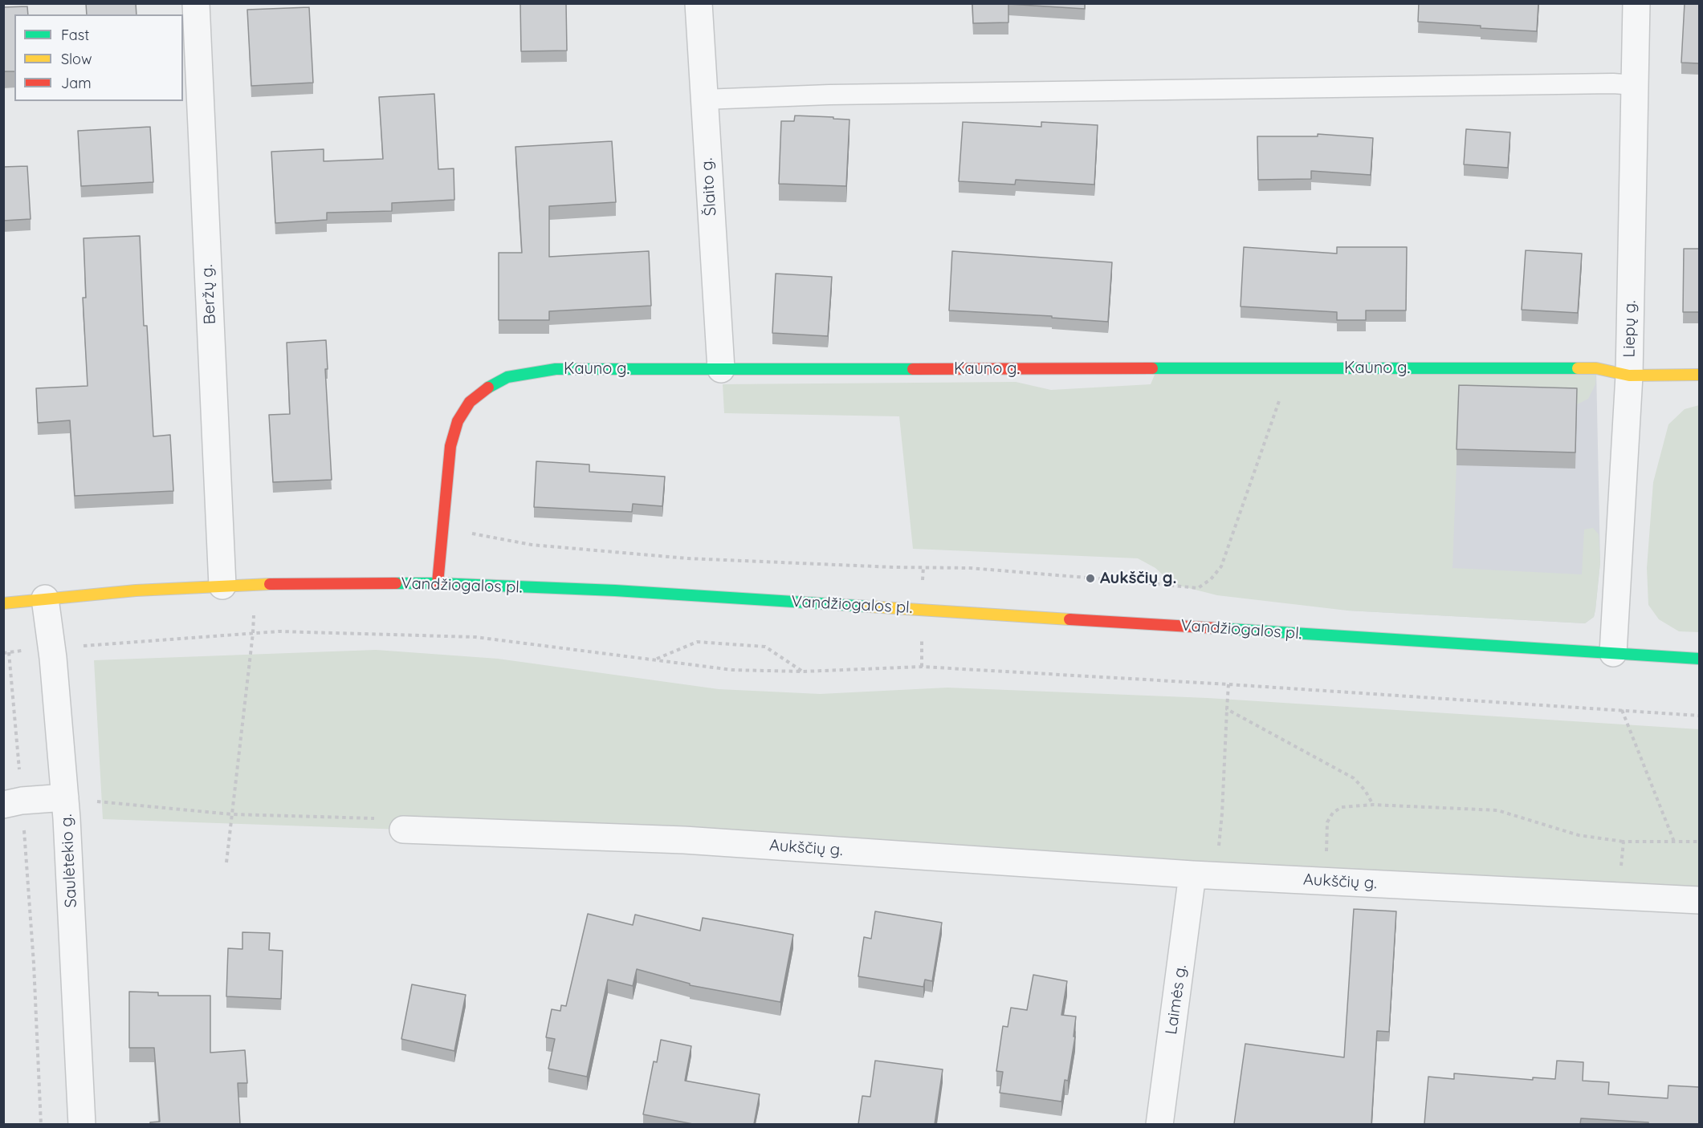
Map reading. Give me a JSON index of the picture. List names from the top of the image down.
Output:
{
  "streets": {
    "main road": ["Kauno g.", "Vandžiogalos pl."],
    "street": [
      "Šlaito g.",
      "Beržų g.",
      "Liepų g.",
      "Aukščių g.",
      "Saulėtekio g.",
      "Laimės g."
    ]
  },
  "crossings": [
    ["Šlaito g.", "Kauno g."],
    ["Beržų g.", "Vandžiogalos pl."],
    ["Liepų g.", "Kauno g."],
    ["Liepų g.", "Vandžiogalos pl."],
    ["Kauno g.", "Vandžiogalos pl."],
    ["Vandžiogalos pl.", "Saulėtekio g."],
    ["Aukščių g.", "Laimės g."]
  ],
  "places": ["Aukščių g."],
  "legend": ["Fast", "Slow", "Jam"]
}
